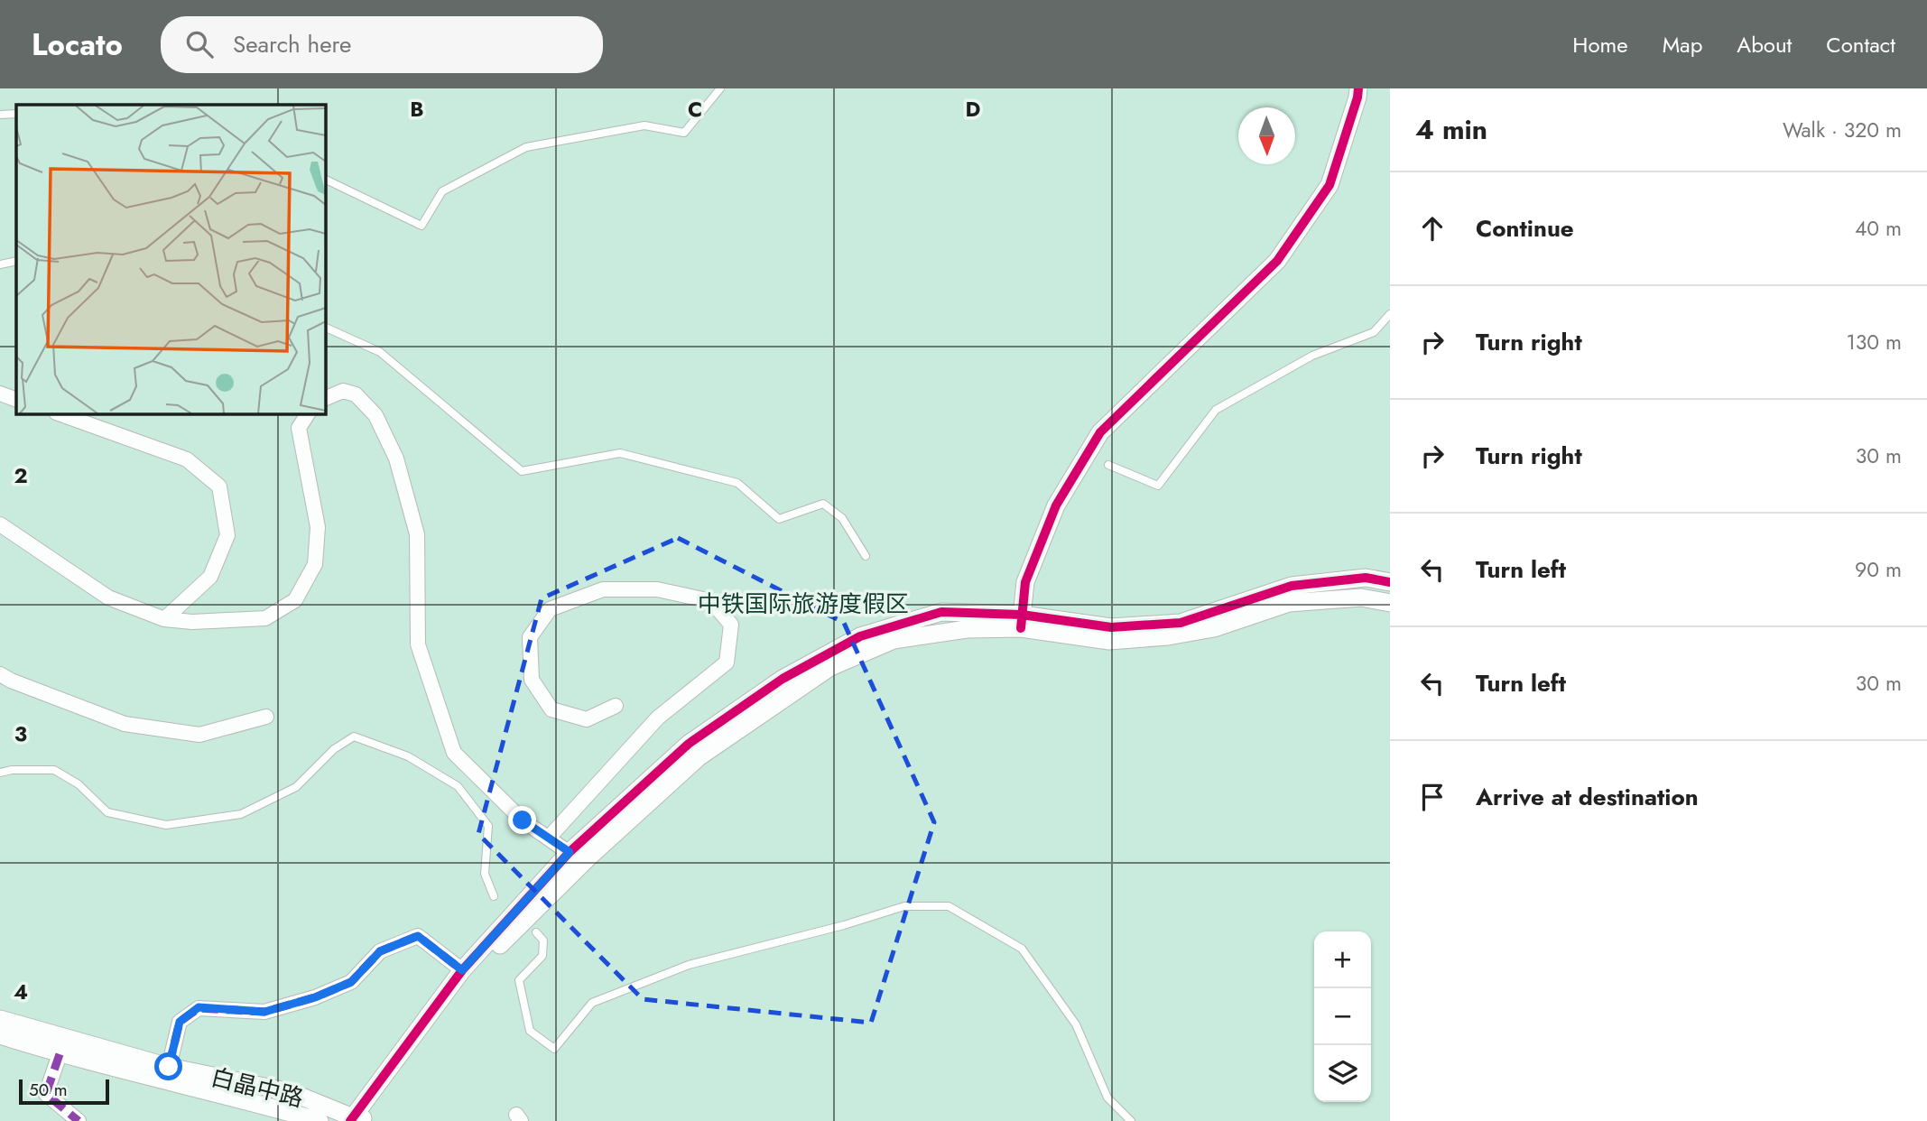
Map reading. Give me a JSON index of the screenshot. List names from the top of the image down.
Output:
{
  "streets": {
    "street": ["白晶中路"]
  },
  "parks": ["中铁国际旅游度假区"],
  "scale_bar": "50 m",
  "north": "bottom",
  "page": {
    "header": "Locato",
    "search": "Search here",
    "nav": [
      "Home",
      "Map",
      "About",
      "Contact"
    ],
    "heading": ["4 min", "Walk · 320 m"],
    "list": [
      ["Continue", "40 m"],
      ["Turn right", "130 m"],
      ["Turn right", "30 m"],
      ["Turn left", "90 m"],
      ["Turn left", "30 m"],
      "Arrive at destination"
    ],
    "map_buttons": ["+", "−"],
    "scale": "50 m"
  },
  "grid": {
    "columns": ["B", "C", "D"],
    "rows": ["2", "3", "4"]
  }
}
